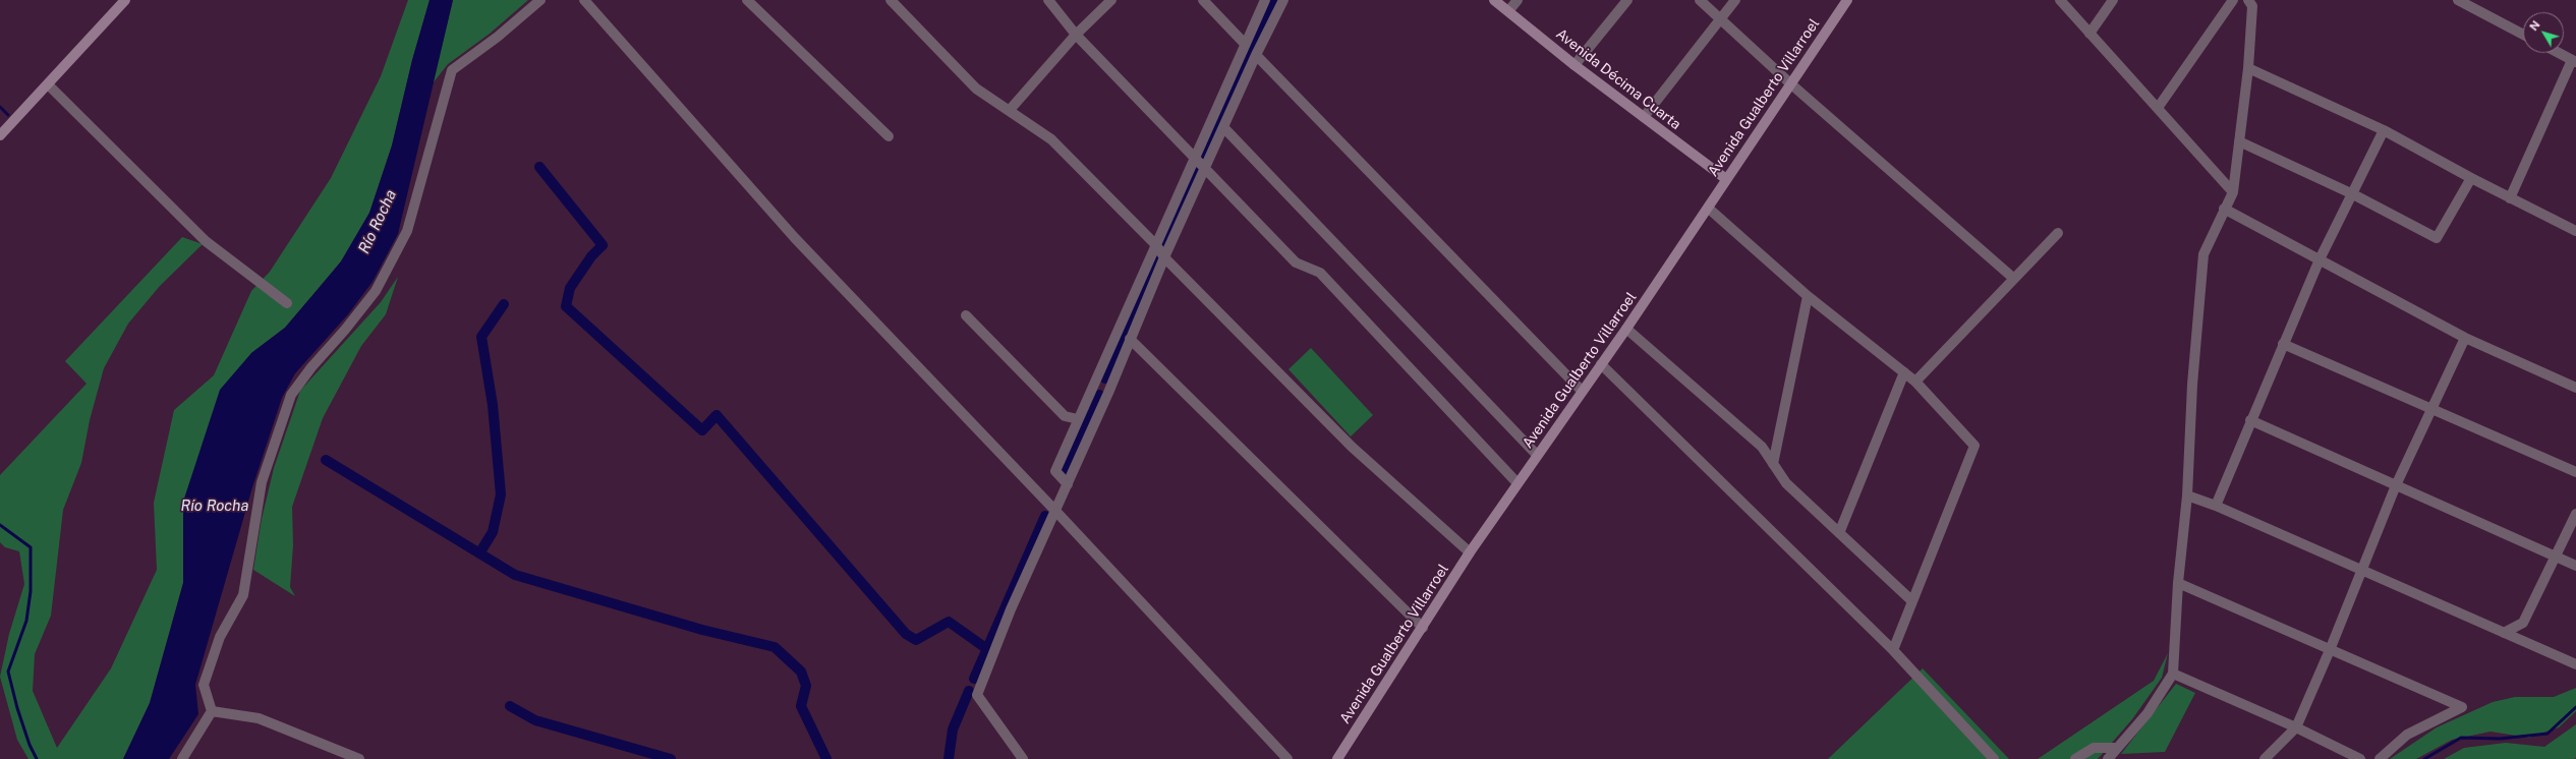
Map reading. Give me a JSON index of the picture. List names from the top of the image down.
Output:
{
  "streets": {
    "main road": ["Avenida Décima Cuarta", "Avenida Gualberto Villarroel"]
  },
  "crossings": [
    ["Avenida Décima Cuarta", "Avenida Gualberto Villarroel"]
  ],
  "water": ["Río Rocha"],
  "north": "top left"
}
